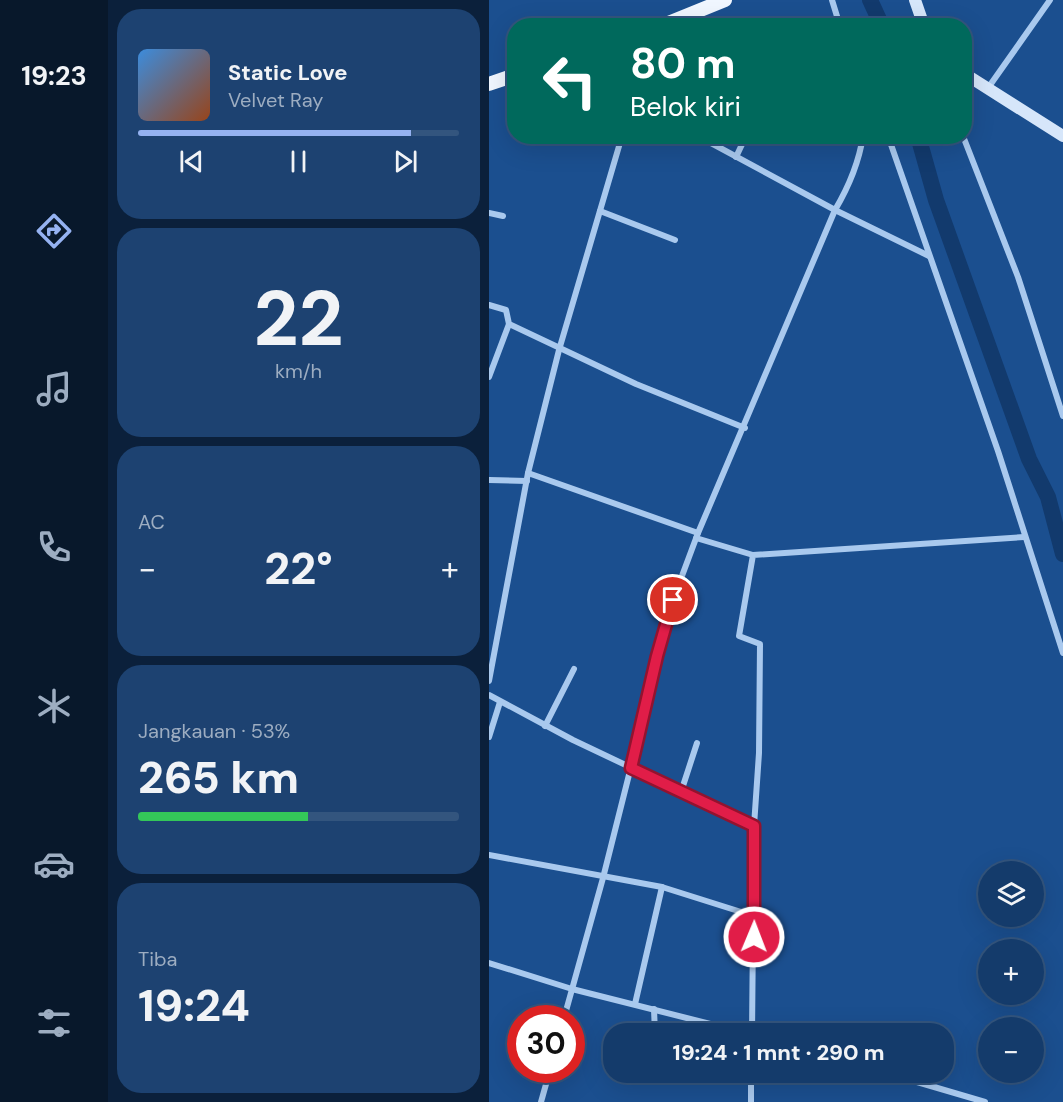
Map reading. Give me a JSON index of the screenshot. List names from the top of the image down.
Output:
{
  "page": {
    "tabs": "19:23",
    "turn": ["80 m", "Belok kiri"],
    "song": ["Static Love", "Velvet Ray"],
    "tile": [
      ["22", "km/h"],
      "AC",
      ["Jangkauan · 53%", "265 km"],
      ["Tiba", "19:24"]
    ],
    "heat": ["−", "22°", "+"],
    "map_buttons": ["+", "−"],
    "limit": "30",
    "trip": "19:24 · 1 mnt · 290 m"
  }
}
